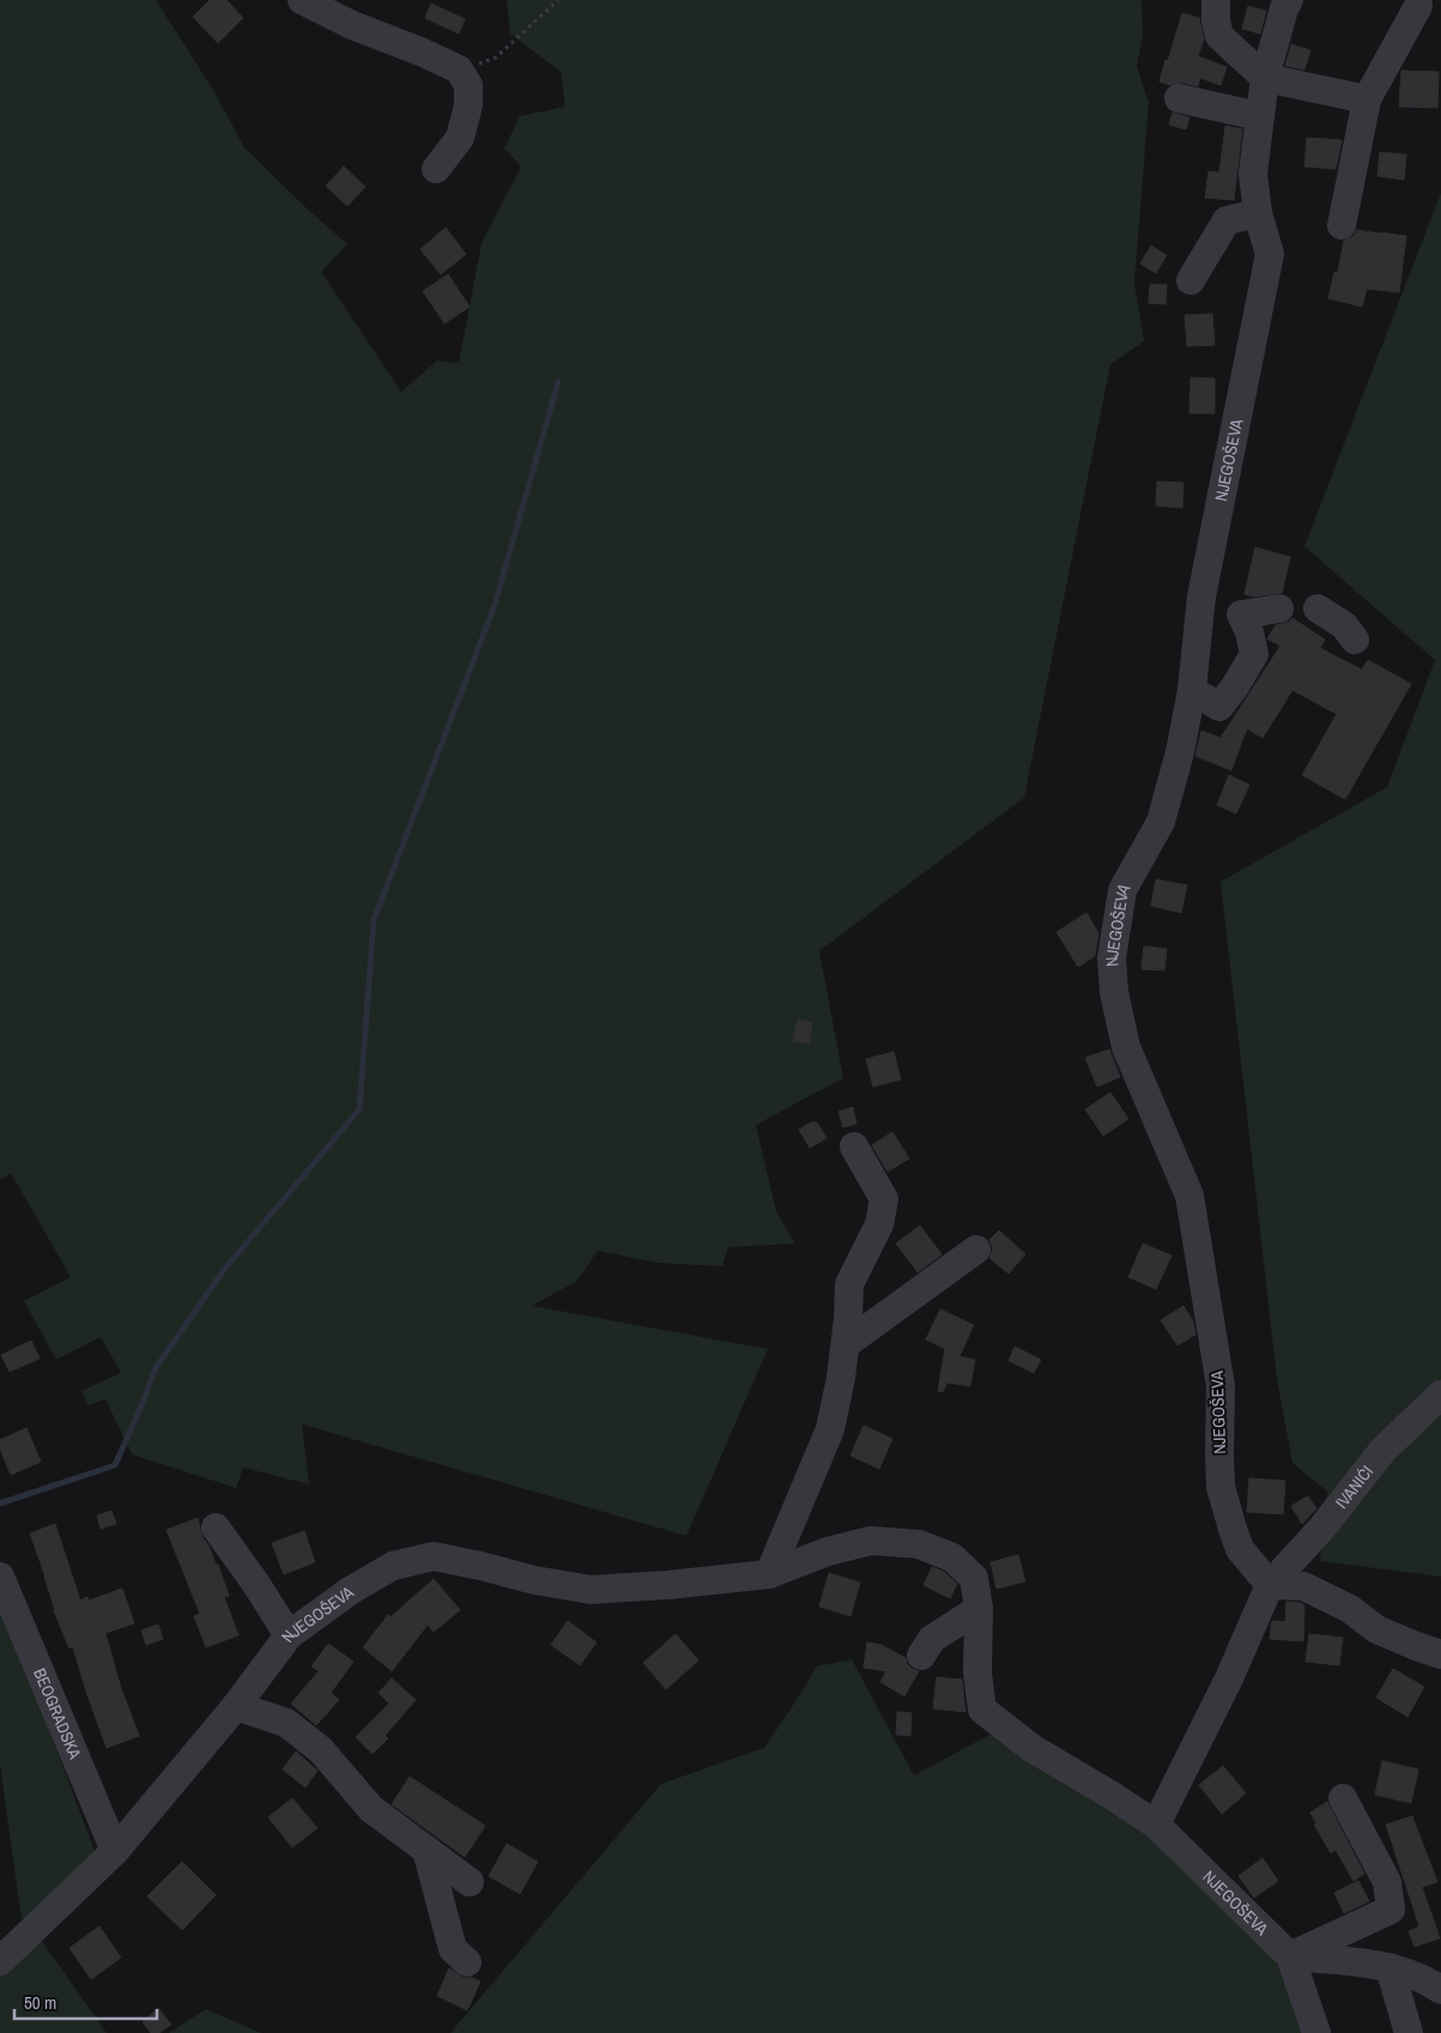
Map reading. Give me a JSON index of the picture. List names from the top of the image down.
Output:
{
  "streets": {
    "street": ["NJEGOŠEVA", "IVANIĆI", "BEOGRADSKA"]
  },
  "crossings": [
    ["NJEGOŠEVA", "IVANIĆI"],
    ["NJEGOŠEVA", "BEOGRADSKA"]
  ],
  "scale_bar": "50 m"
}
